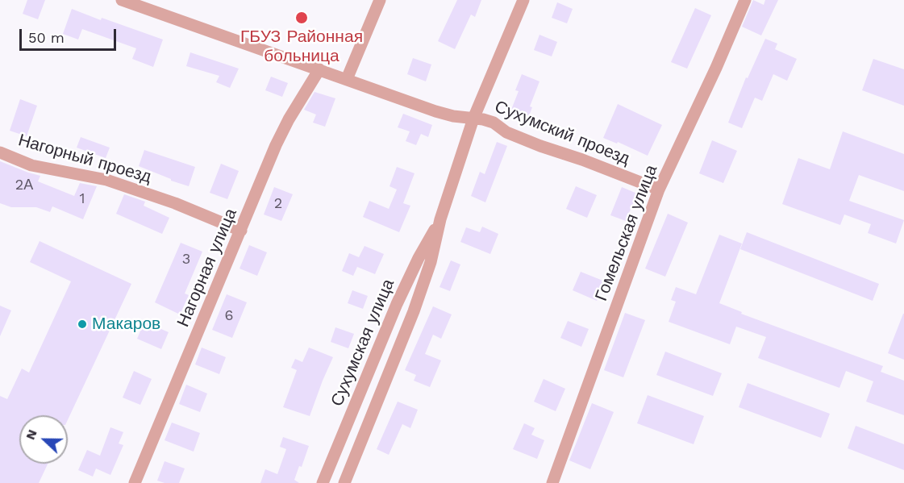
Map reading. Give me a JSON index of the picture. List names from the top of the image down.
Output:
{
  "streets": {
    "street": [
      "Сухумский проезд",
      "Нагорный проезд",
      "Гомельская улица",
      "Нагорная улица",
      "Сухумская улица"
    ]
  },
  "crossings": [
    ["Сухумский проезд", "Гомельская улица"],
    ["Сухумский проезд", "Нагорная улица"],
    ["Сухумский проезд", "Сухумская улица"],
    ["Нагорный проезд", "Нагорная улица"]
  ],
  "places": ["ГБУЗ Районная больница", "Макаров"],
  "house_numbers": [
    "2А",
    "1",
    "2",
    "3",
    "6"
  ],
  "scale_bar": "50 m",
  "north": "left"
}
